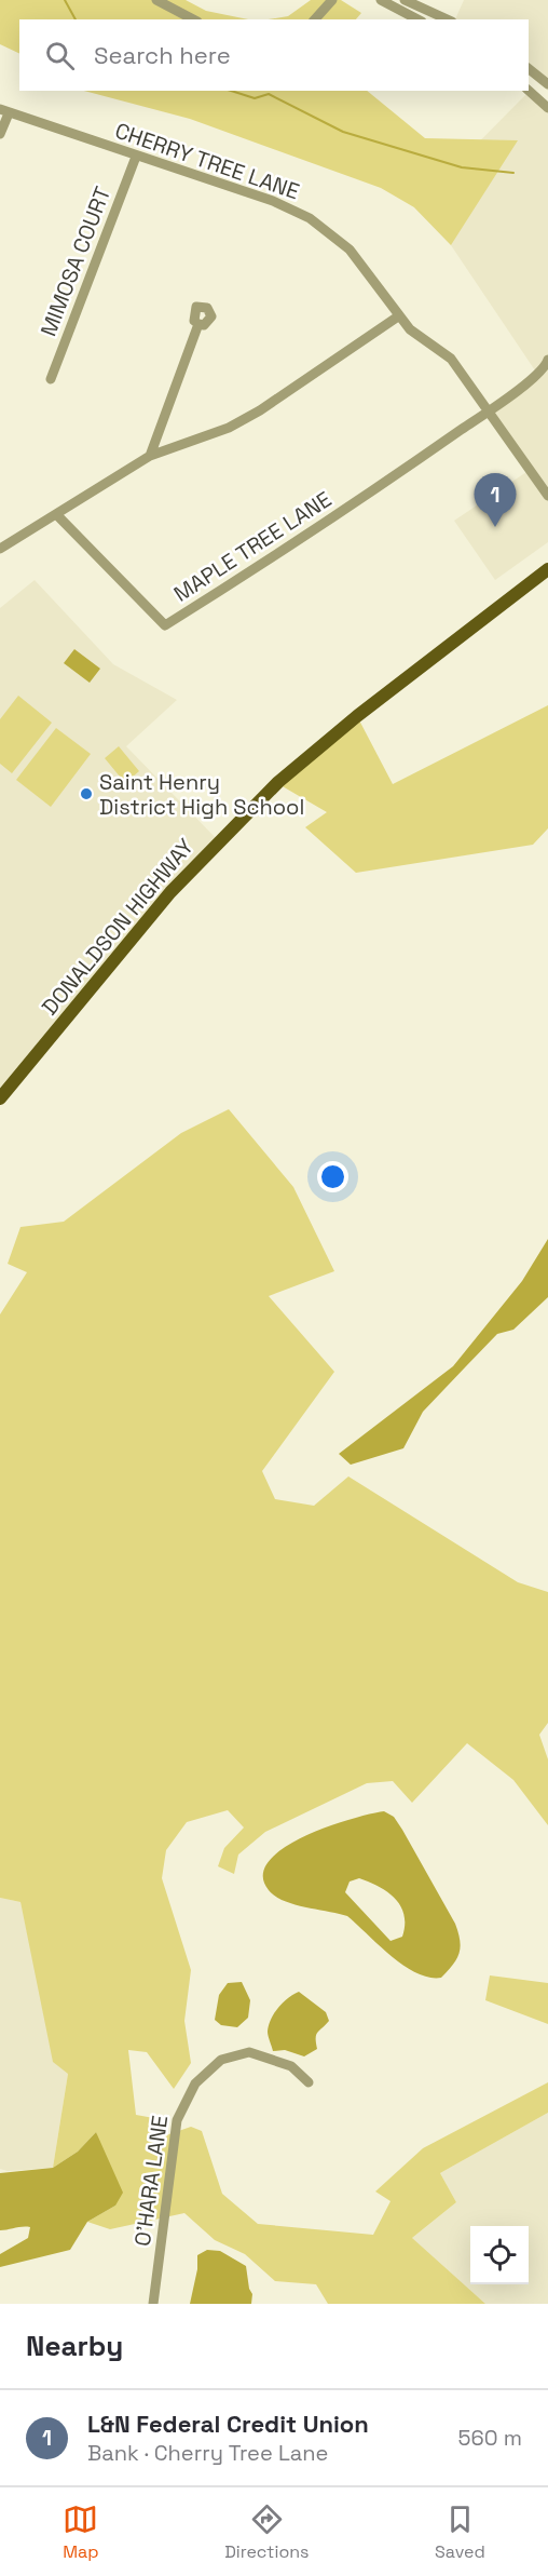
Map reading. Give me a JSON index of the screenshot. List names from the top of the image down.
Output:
{
  "streets": {
    "main road": ["DONALDSON HIGHWAY"],
    "street": [
      "CHERRY TREE LANE",
      "MIMOSA COURT",
      "MAPLE TREE LANE",
      "O’HARA LANE"
    ]
  },
  "crossings": [
    ["CHERRY TREE LANE", "MIMOSA COURT"],
    ["CHERRY TREE LANE", "MAPLE TREE LANE"]
  ],
  "places": ["Saint Henry District High School"],
  "page": {
    "search": "Search here",
    "pins": "1",
    "heading": "Nearby",
    "list": [
      {
        "mark": "1",
        "name": "L&N Federal Credit Union",
        "note": "Bank · Cherry Tree Lane",
        "value": "560 m"
      }
    ],
    "nav": ["Map", "Directions", "Saved"]
  }
}
